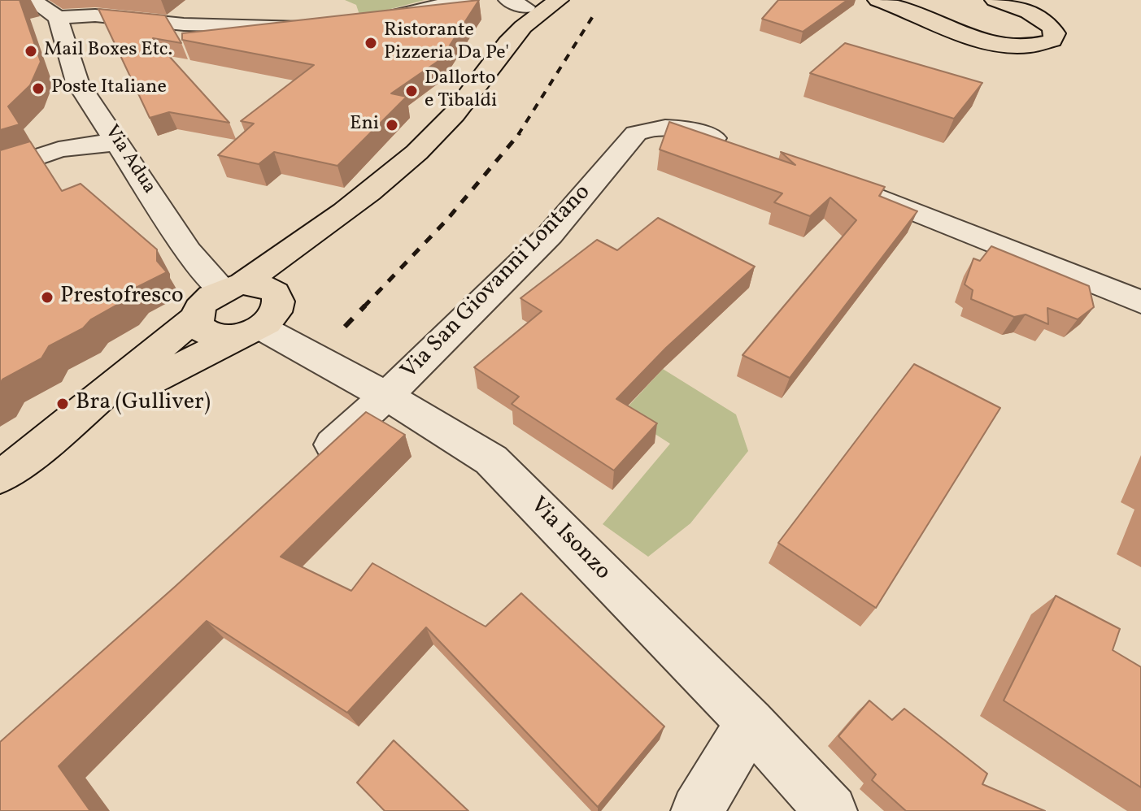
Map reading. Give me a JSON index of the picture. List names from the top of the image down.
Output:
{
  "streets": {
    "street": ["Via Adua", "Via San Giovanni Lontano", "Via Isonzo"]
  },
  "crossings": [
    ["Via San Giovanni Lontano", "Via Isonzo"]
  ],
  "places": [
    "Ristorante Pizzeria Da Pe'",
    "Mail Boxes Etc.",
    "Poste Italiane",
    "Dallorto e Tibaldi",
    "Eni",
    "Prestofresco",
    "Bra (Gulliver)"
  ]
}
